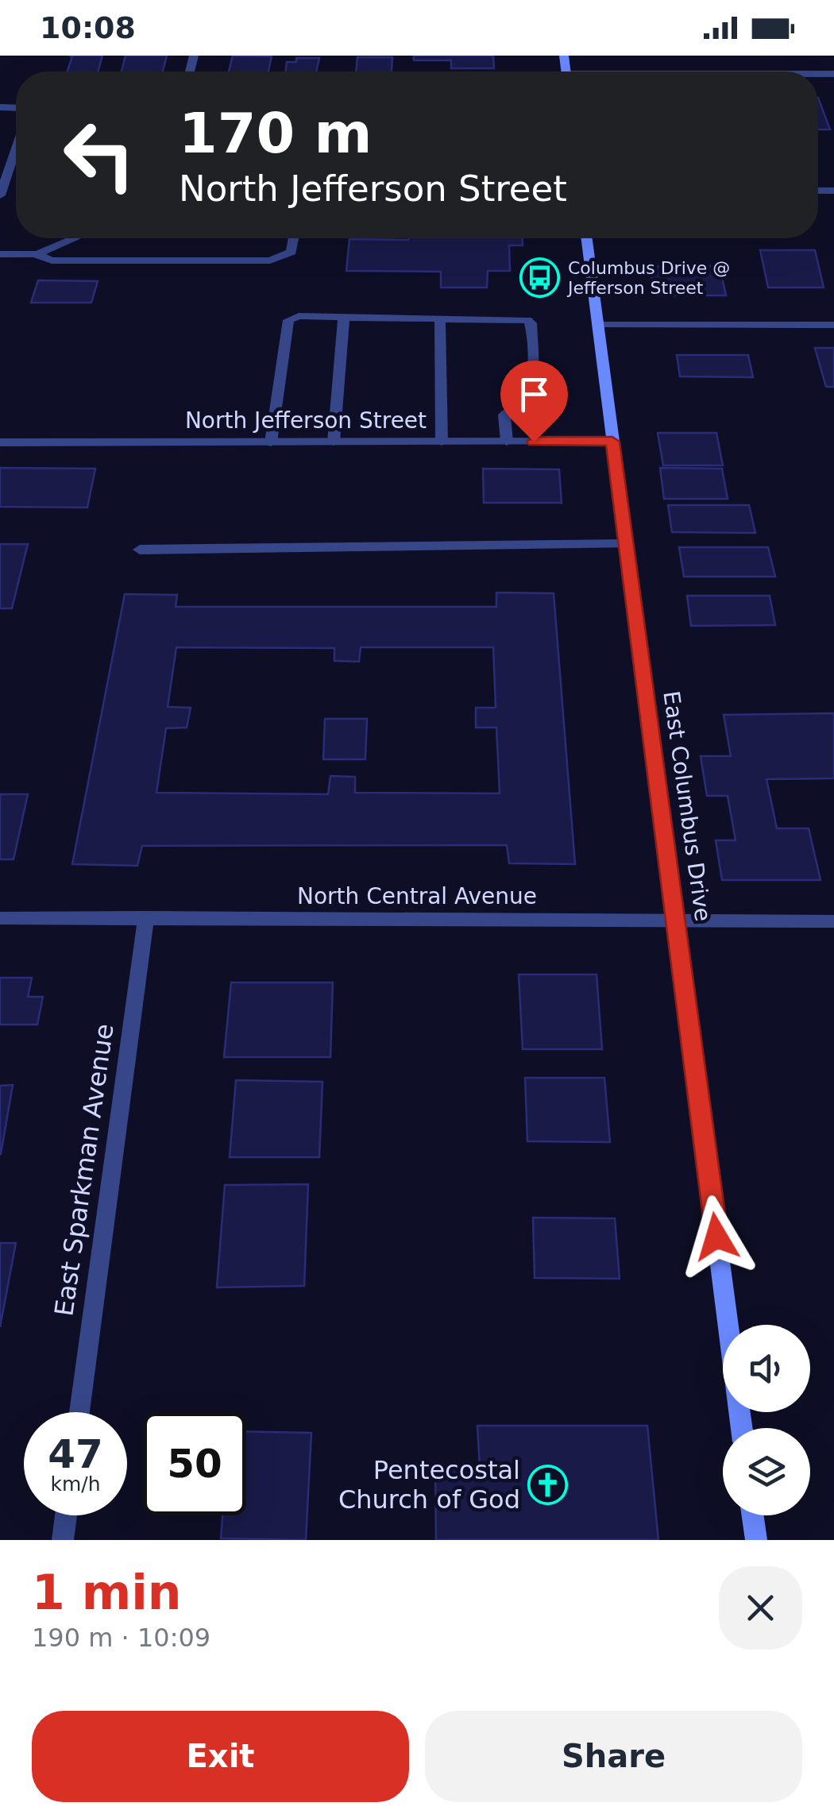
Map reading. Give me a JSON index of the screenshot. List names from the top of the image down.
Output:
{
  "streets": {
    "main road": ["East Columbus Drive"],
    "street": ["North Jefferson Street", "North Central Avenue", "East Sparkman Avenue"]
  },
  "crossings": [
    ["North Jefferson Street", "East Columbus Drive"],
    ["East Columbus Drive", "North Central Avenue"],
    ["North Central Avenue", "East Sparkman Avenue"]
  ],
  "places": {
    "bus stop": ["Columbus Drive @ Jefferson Street"],
    "church": ["Pentecostal Church of God"]
  },
  "page": {
    "status": "10:08",
    "turn": ["170 m", "North Jefferson Street"],
    "speed": "47 km/h",
    "limit": "50",
    "heading": ["1 min", "190 m · 10:09"],
    "buttons": ["Exit", "Share"]
  }
}
